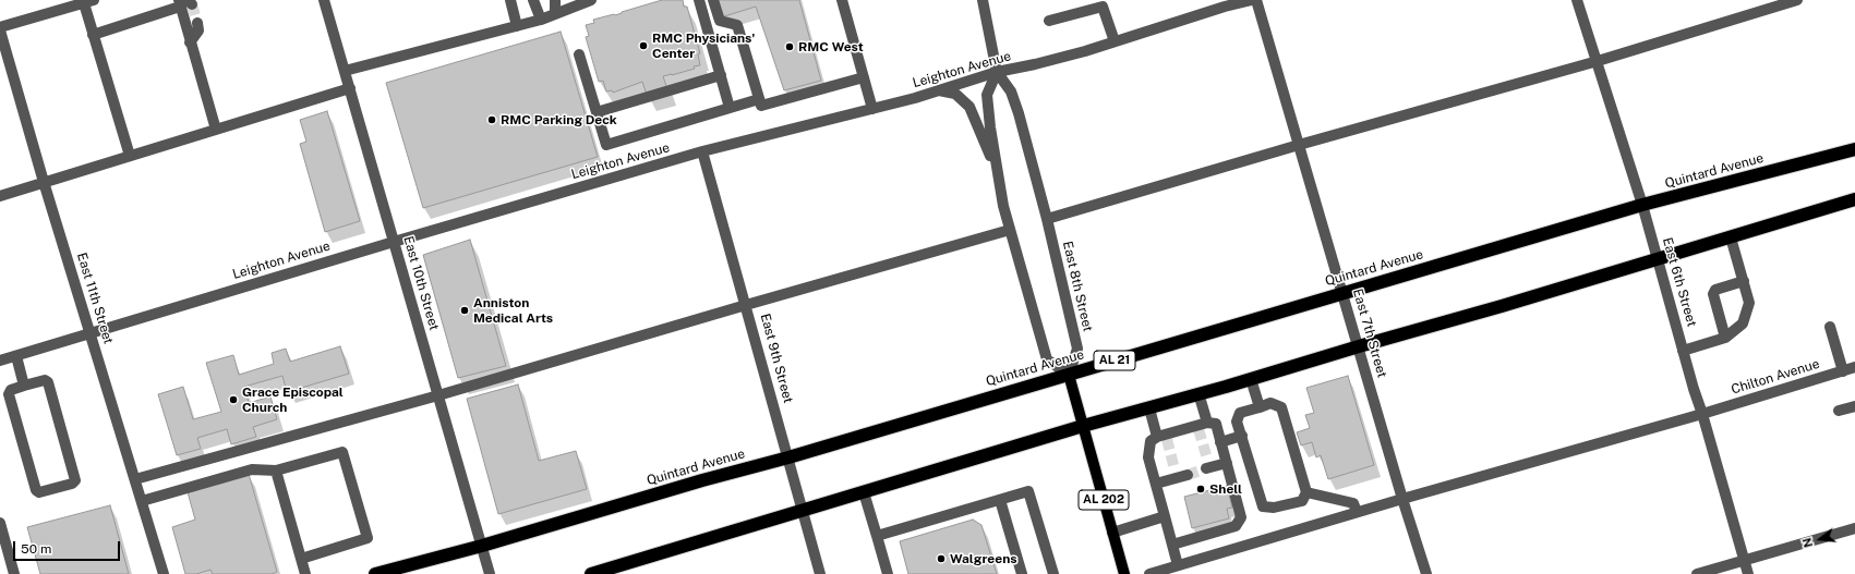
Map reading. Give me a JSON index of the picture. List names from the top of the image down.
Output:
{
  "streets": {
    "highway": ["Quintard Avenue", "AL 21"],
    "main road": ["AL 202"],
    "street": [
      "Leighton Avenue",
      "East 6th Street",
      "East 10th Street",
      "East 8th Street",
      "East 11th Street",
      "East 7th Street",
      "East 9th Street",
      "Chilton Avenue"
    ]
  },
  "crossings": [
    ["Leighton Avenue", "East 10th Street"],
    ["Leighton Avenue", "East 8th Street"],
    ["Leighton Avenue", "East 11th Street"],
    ["Leighton Avenue", "East 9th Street"],
    ["Quintard Avenue", "East 6th Street"],
    ["Quintard Avenue", "East 10th Street"],
    ["Quintard Avenue", "East 8th Street"],
    ["Quintard Avenue", "East 7th Street"],
    ["Quintard Avenue", "East 9th Street"],
    ["Quintard Avenue", "AL 202"],
    ["East 6th Street", "Chilton Avenue"],
    ["East 8th Street", "AL 202"],
    ["East 7th Street", "Chilton Avenue"]
  ],
  "places": [
    "RMC Physicians' Center",
    "RMC West",
    "RMC Parking Deck",
    "Anniston Medical Arts",
    "Grace Episcopal Church",
    "Shell",
    "Walgreens"
  ],
  "scale_bar": "50 m",
  "north": "left"
}
